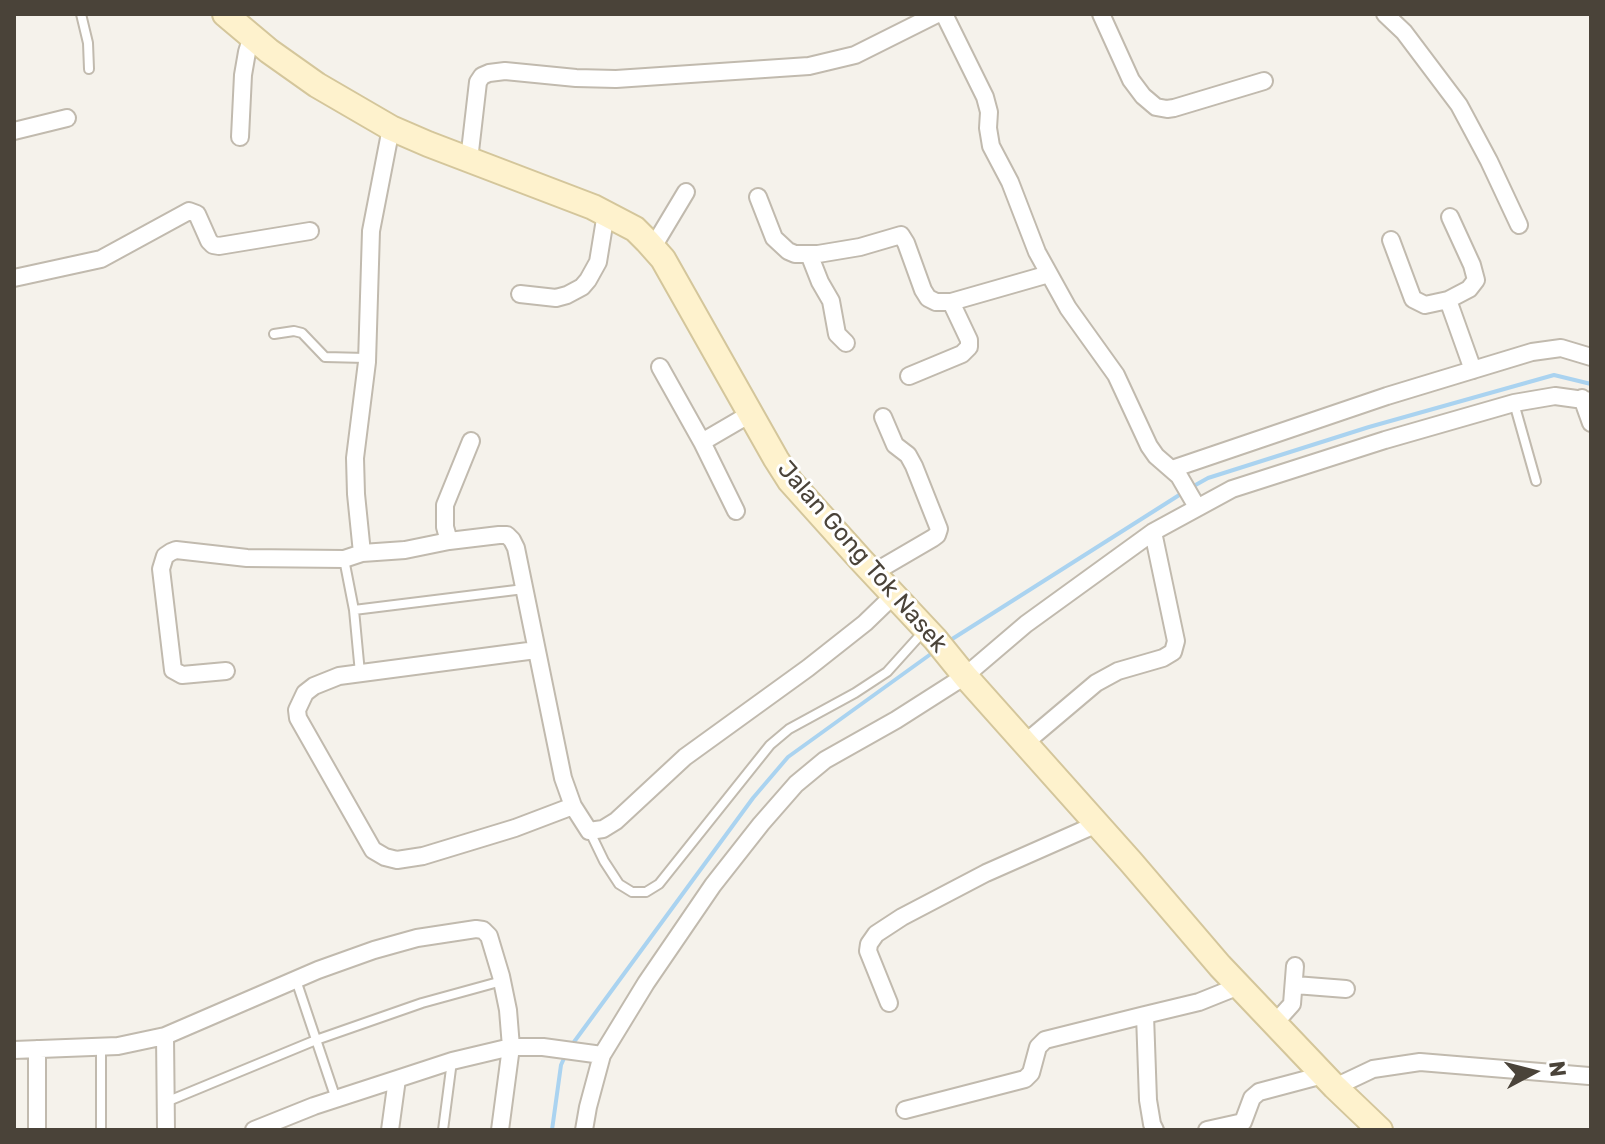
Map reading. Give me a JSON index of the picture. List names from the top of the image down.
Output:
{
  "streets": {
    "main road": ["Jalan Gong Tok Nasek"]
  },
  "north": "right"
}
